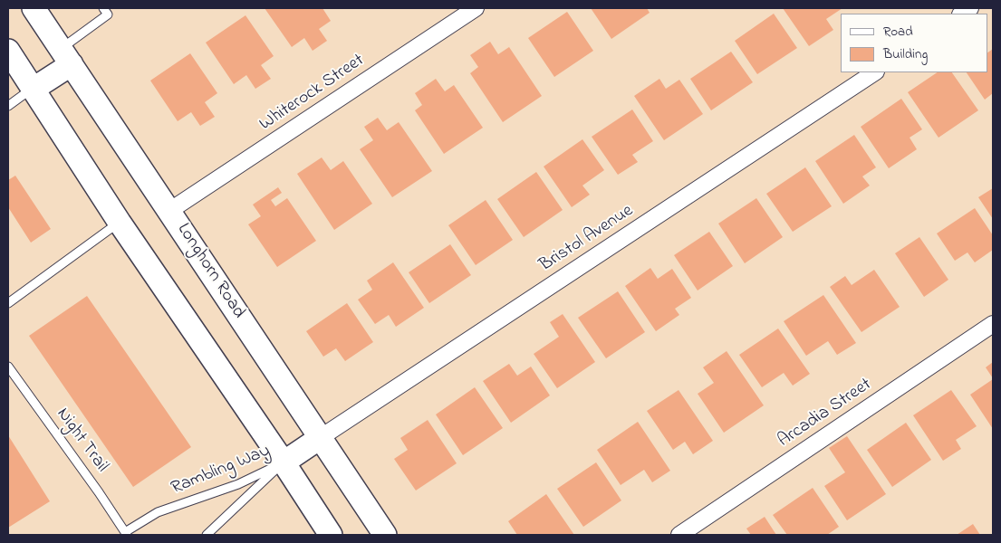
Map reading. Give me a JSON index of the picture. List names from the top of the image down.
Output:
{
  "streets": {
    "main road": ["Longhorn Road"],
    "street": ["Whiterock Street", "Bristol Avenue", "Arcadia Street"],
    "lane": ["Night Trail", "Rambling Way"]
  },
  "crossings": [
    ["Whiterock Street", "Longhorn Road"],
    ["Bristol Avenue", "Longhorn Road"],
    ["Night Trail", "Rambling Way"]
  ],
  "legend": ["Road", "Building"]
}
